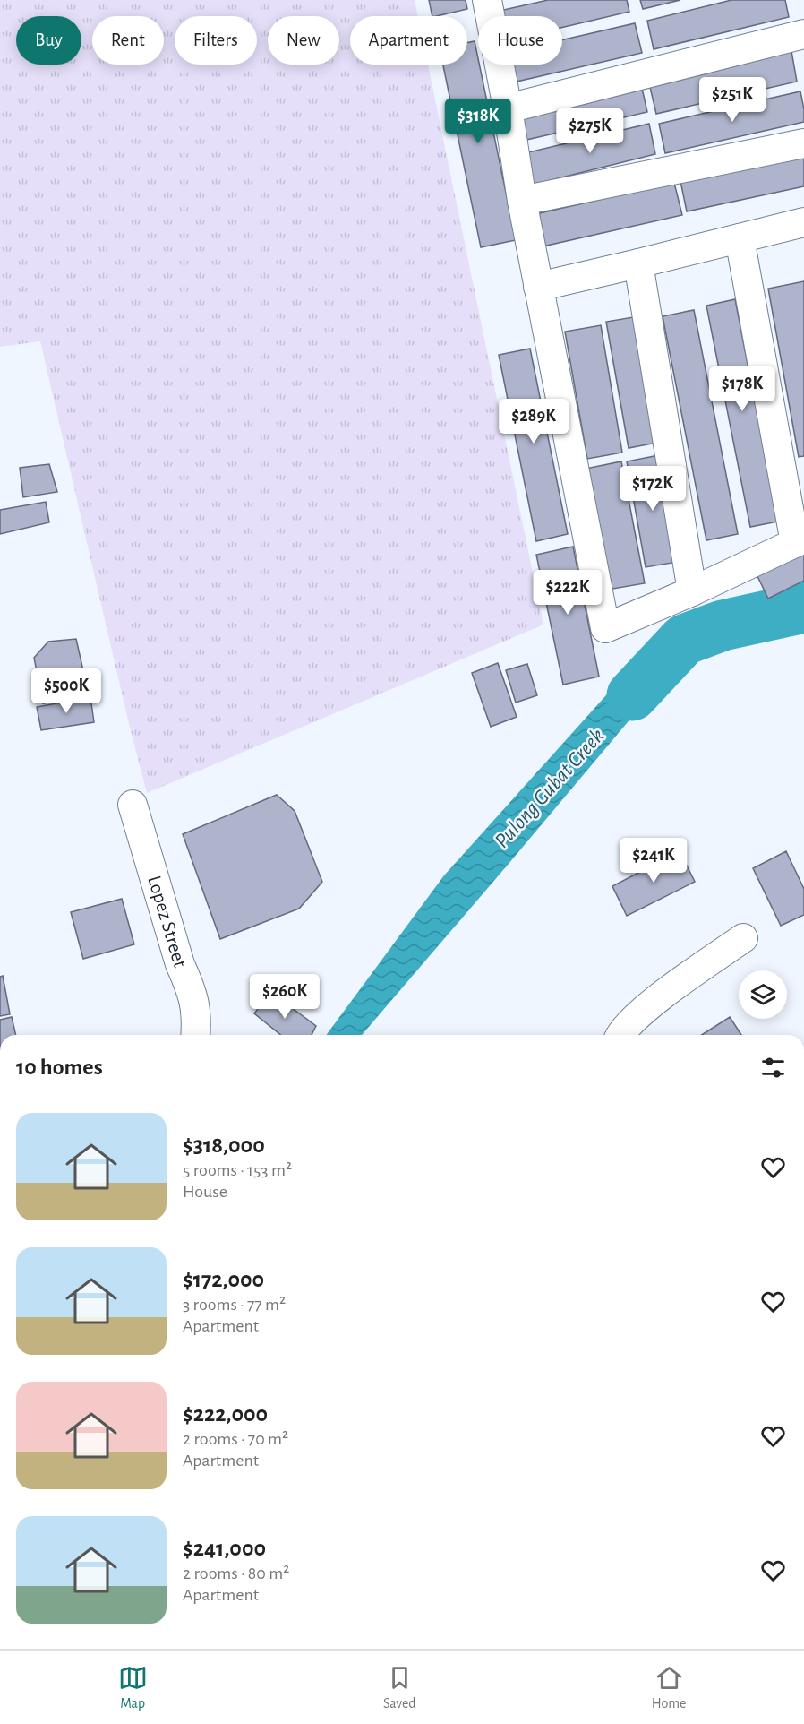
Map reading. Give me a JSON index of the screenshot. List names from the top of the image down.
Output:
{
  "streets": {
    "street": ["Lopez Street"]
  },
  "water": ["Pulong Gubat Creek"],
  "page": {
    "chip": [
      "Buy",
      "Rent",
      "Filters",
      "New",
      "Apartment",
      "House"
    ],
    "price": [
      "$251K",
      "$318K",
      "$275K",
      "$178K",
      "$289K",
      "$172K",
      "$222K",
      "$500K",
      "$241K",
      "$260K"
    ],
    "heading": "10 homes",
    "list": [
      {
        "name": "$318,000",
        "note": "5 rooms · 153 m² · House"
      },
      {
        "name": "$172,000",
        "note": "3 rooms · 77 m² · Apartment"
      },
      {
        "name": "$222,000",
        "note": "2 rooms · 70 m² · Apartment"
      },
      {
        "name": "$241,000",
        "note": "2 rooms · 80 m² · Apartment"
      }
    ],
    "tabs": ["Map", "Saved", "Home"]
  }
}
